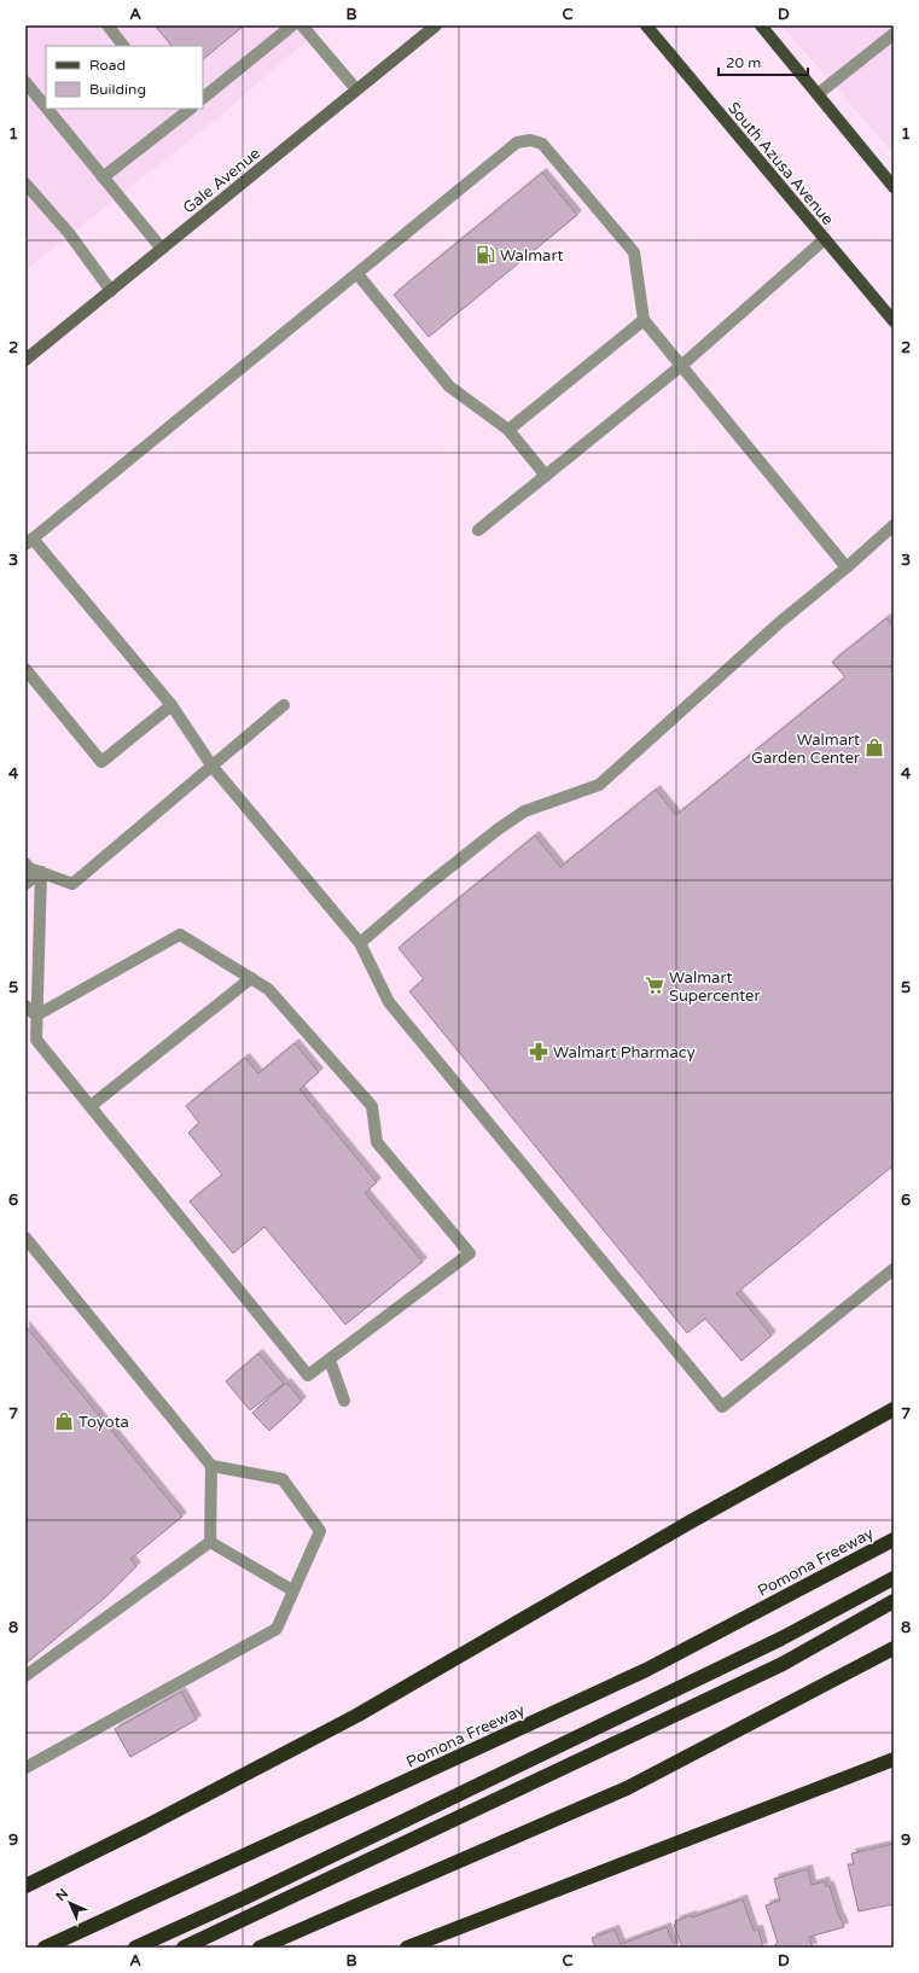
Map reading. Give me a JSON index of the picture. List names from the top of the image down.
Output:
{
  "streets": {
    "highway": ["Pomona Freeway"],
    "main road": ["South Azusa Avenue", "Gale Avenue"]
  },
  "places": {
    "fuel station": ["Walmart"],
    "shop": ["Walmart Garden Center", "Toyota"],
    "supermarket": ["Walmart Supercenter"],
    "pharmacy": ["Walmart Pharmacy"]
  },
  "legend": ["Road", "Building"],
  "scale_bar": "20 m",
  "north": "top left",
  "grid": {
    "columns": [
      "A",
      "B",
      "C",
      "D"
    ],
    "rows": [
      "1",
      "2",
      "3",
      "4",
      "5",
      "6",
      "7",
      "8",
      "9"
    ]
  }
}
